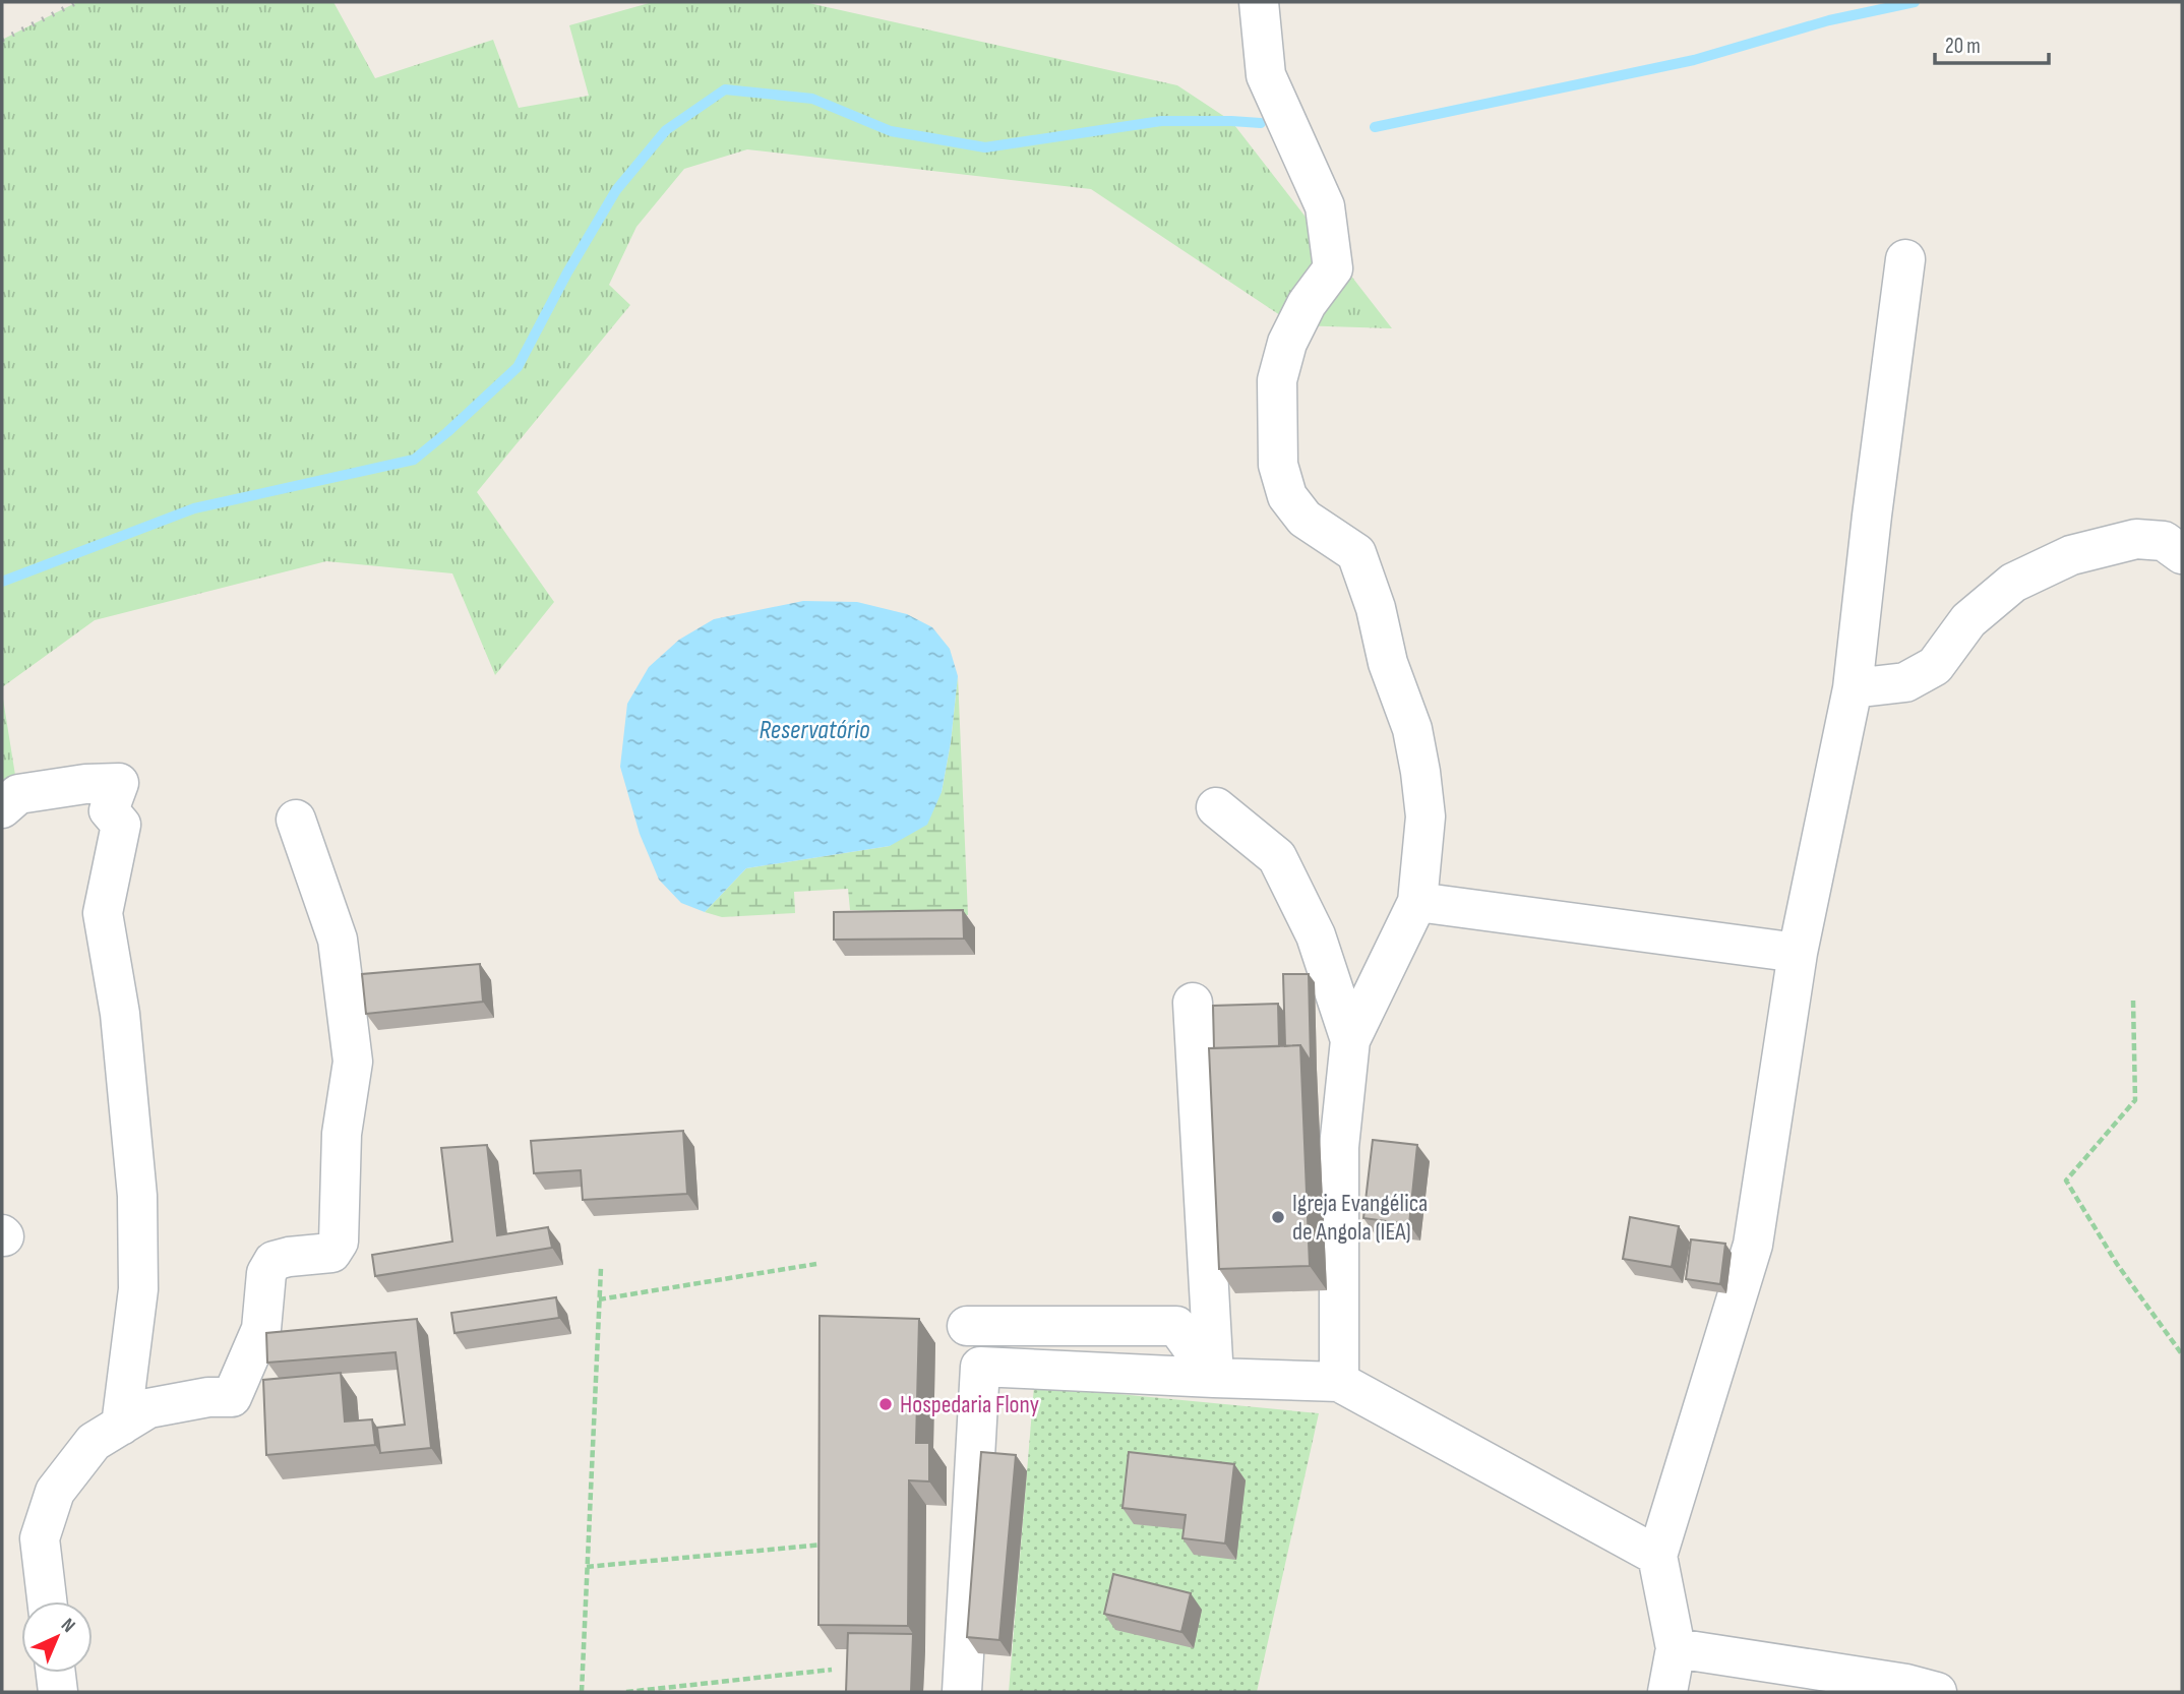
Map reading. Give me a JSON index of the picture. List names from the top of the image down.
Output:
{
  "water": ["Reservatório"],
  "places": ["Igreja Evangélica de Angola (IEA)", "Hospedaria Flony"],
  "scale_bar": "20 m",
  "north": "top right"
}
